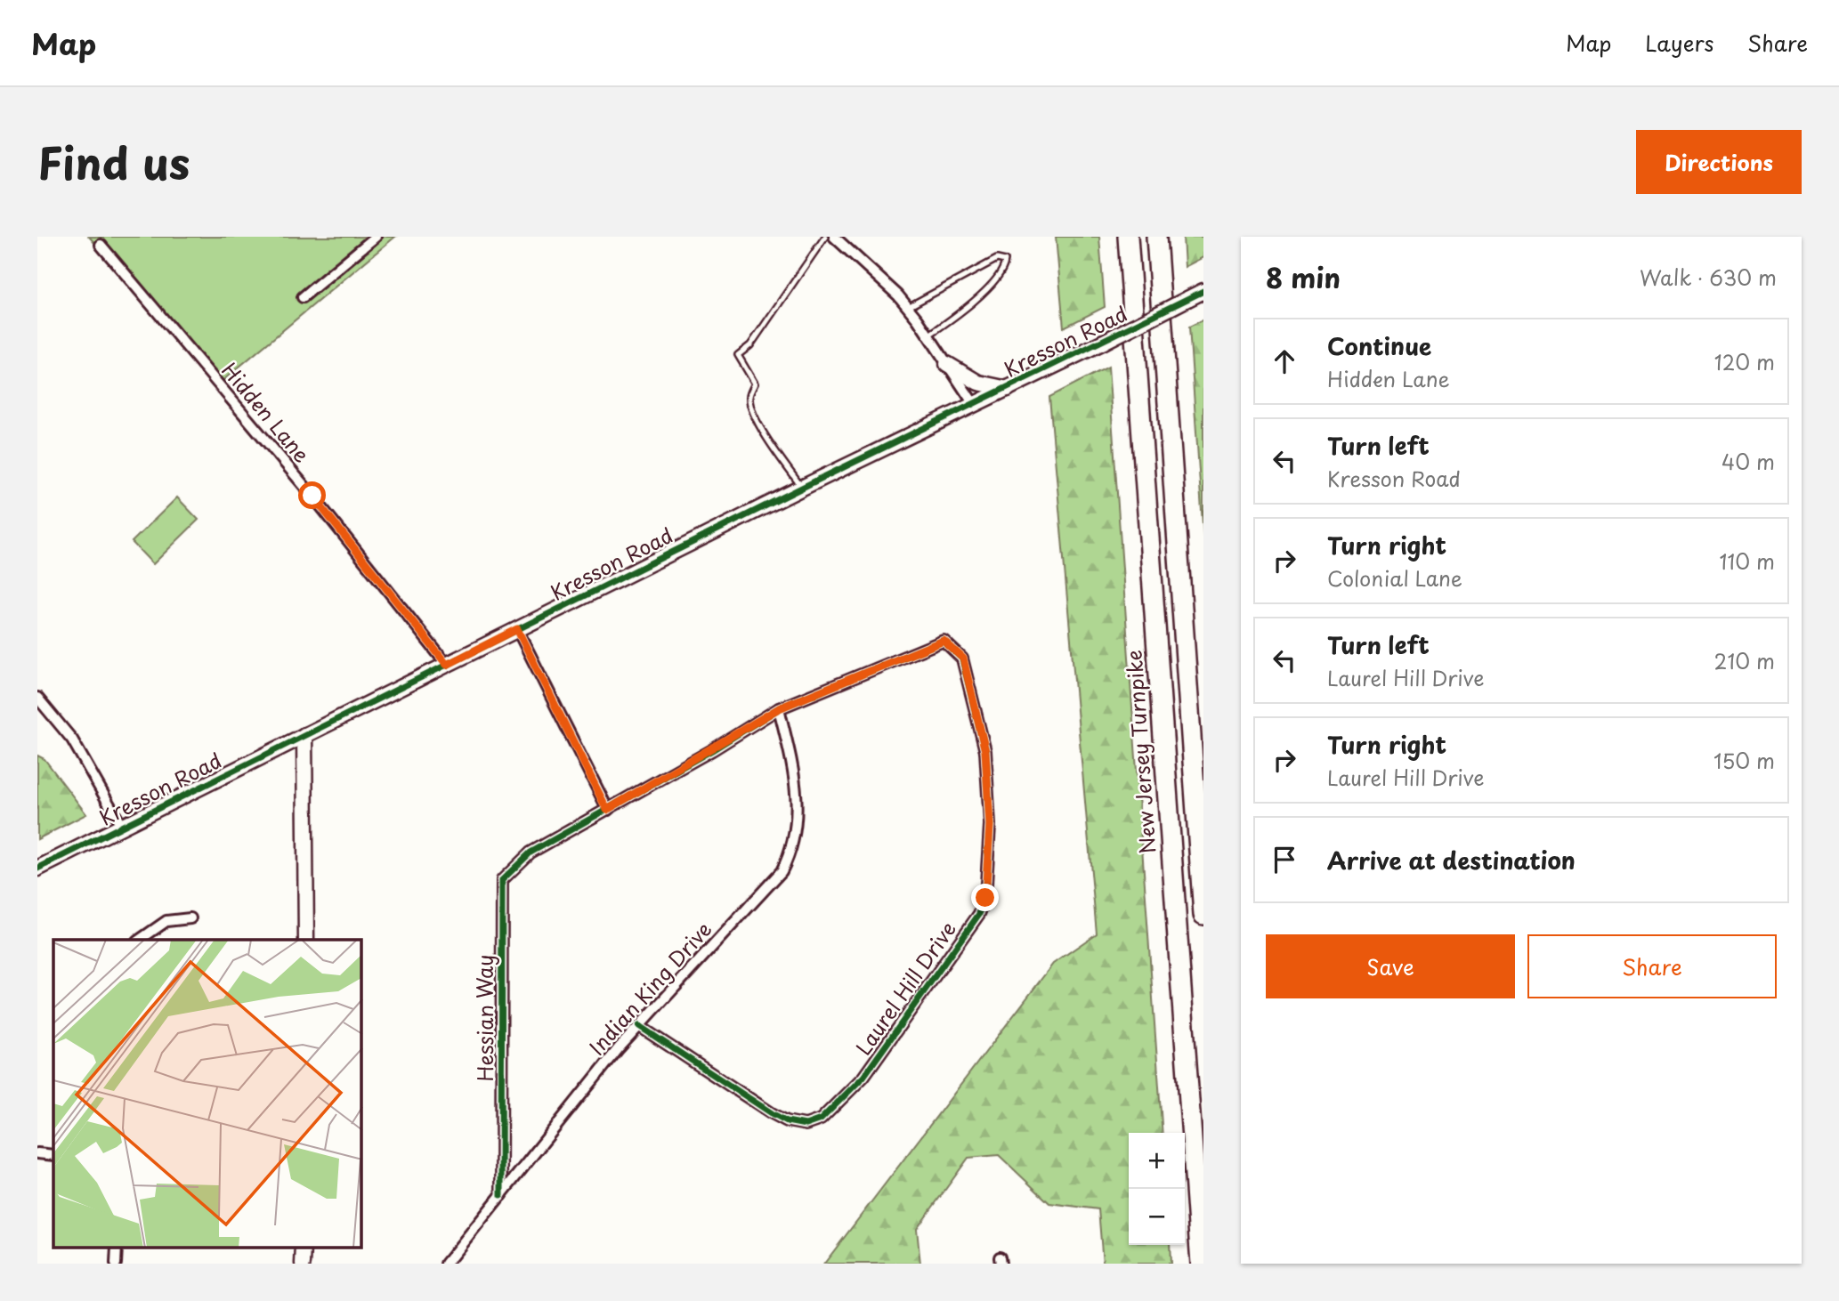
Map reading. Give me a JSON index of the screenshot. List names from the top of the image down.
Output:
{
  "streets": {
    "highway": ["New Jersey Turnpike"],
    "street": [
      "Kresson Road",
      "Hidden Lane",
      "Indian King Drive",
      "Laurel Hill Drive",
      "Hessian Way"
    ]
  },
  "crossings": [
    ["Kresson Road", "Hidden Lane"],
    ["Indian King Drive", "Laurel Hill Drive"],
    ["Indian King Drive", "Hessian Way"],
    ["Laurel Hill Drive", "Hessian Way"]
  ],
  "page": {
    "header": "Map",
    "nav": ["Map", "Layers", "Share"],
    "title": "Find us",
    "buttons": [
      "Directions",
      ["Save", "Share"]
    ],
    "heading": ["8 min", "Walk · 630 m"],
    "list": [
      ["Continue", "Hidden Lane", "120 m"],
      ["Turn left", "Kresson Road", "40 m"],
      ["Turn right", "Colonial Lane", "110 m"],
      ["Turn left", "Laurel Hill Drive", "210 m"],
      ["Turn right", "Laurel Hill Drive", "150 m"],
      "Arrive at destination"
    ],
    "map_buttons": ["+", "−"]
  }
}
